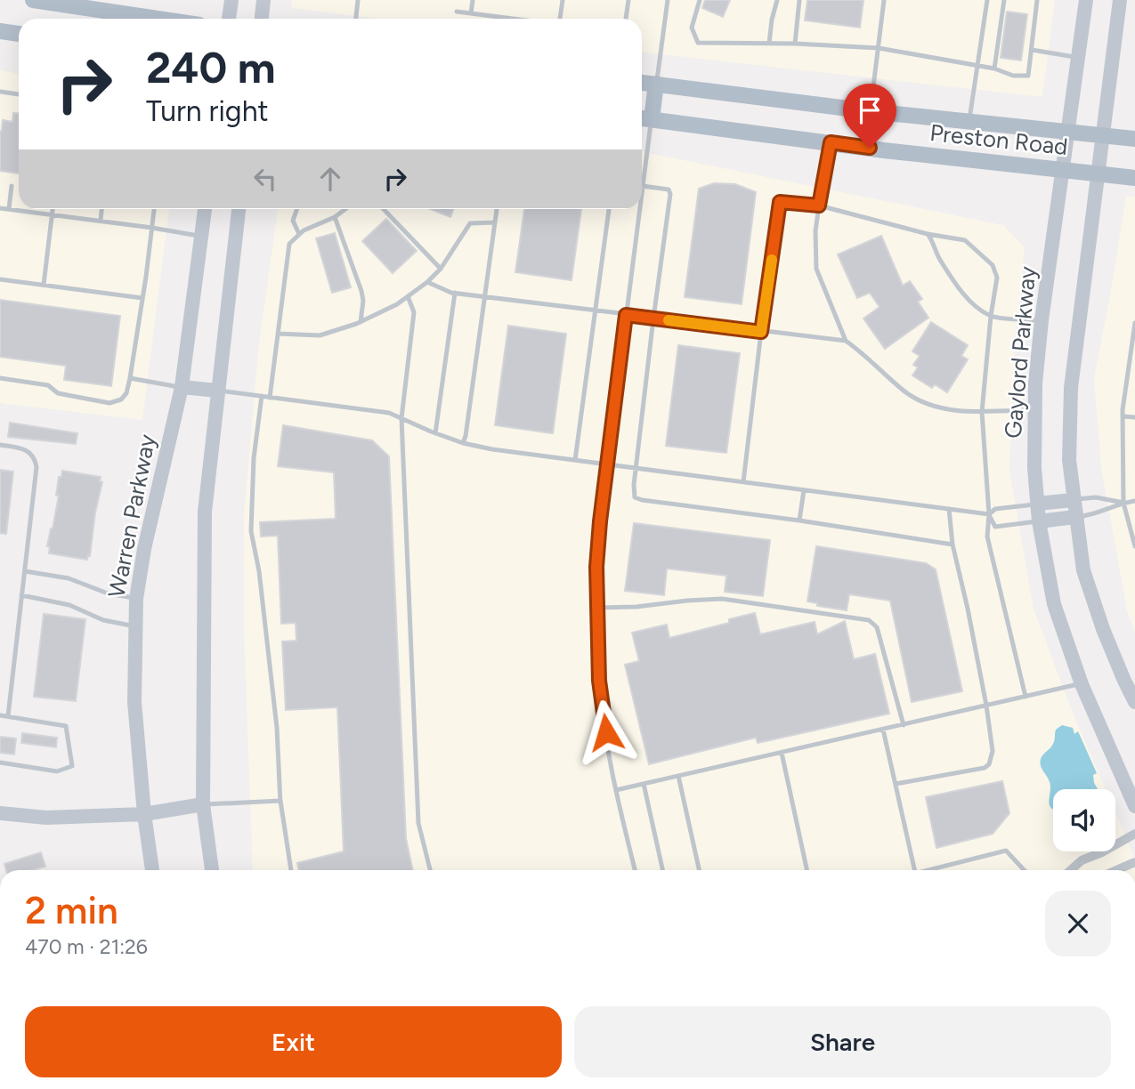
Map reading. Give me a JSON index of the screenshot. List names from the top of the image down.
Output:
{
  "streets": {
    "main road": ["Preston Road"],
    "street": ["Gaylord Parkway", "Warren Parkway"]
  },
  "crossings": [
    ["Preston Road", "Gaylord Parkway"]
  ],
  "page": {
    "turn": ["240 m", "Turn right"],
    "heading": ["2 min", "470 m · 21:26"],
    "buttons": ["Exit", "Share"]
  }
}
